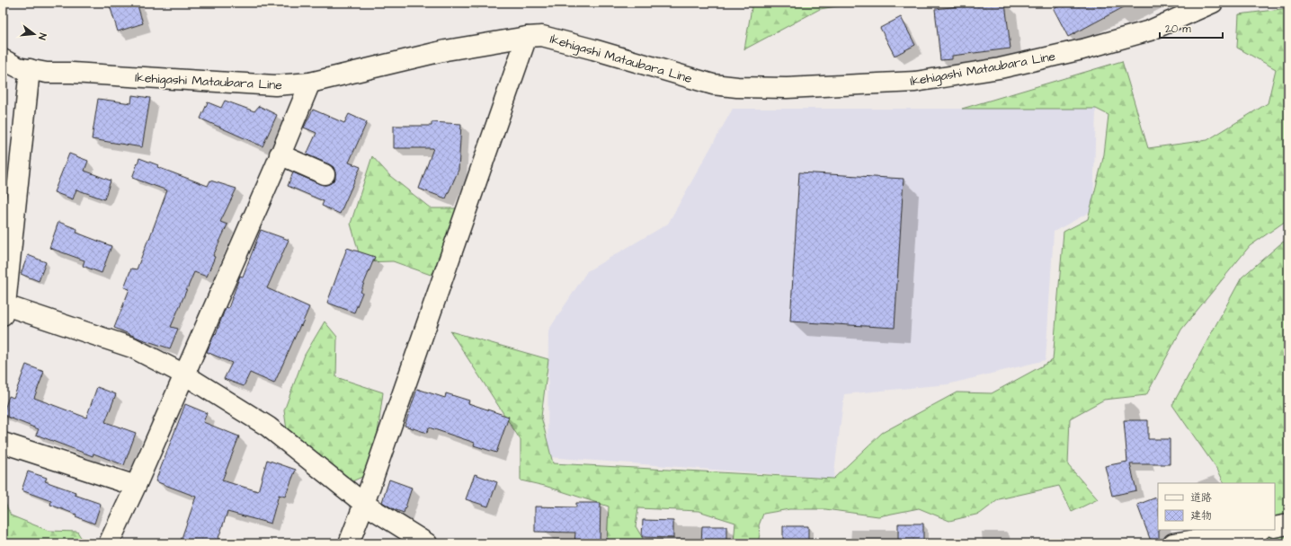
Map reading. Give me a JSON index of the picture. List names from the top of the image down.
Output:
{
  "streets": {
    "street": ["Ikehigashi Mataubara Line"]
  },
  "legend": ["道路", "建物"],
  "scale_bar": "20 m",
  "north": "right"
}
